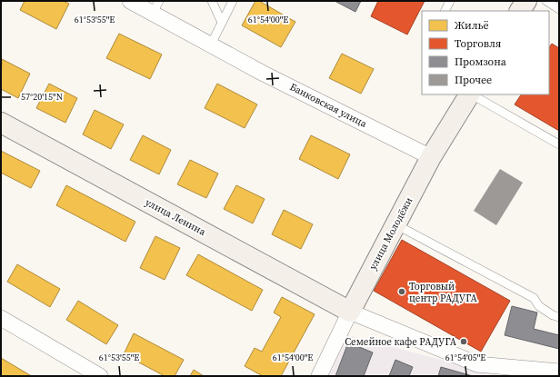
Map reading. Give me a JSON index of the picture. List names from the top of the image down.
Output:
{
  "streets": {
    "street": ["Банковская улица", "улица Ленина", "улица Молодёжи"]
  },
  "crossings": [
    ["Банковская улица", "улица Молодёжи"],
    ["улица Ленина", "улица Молодёжи"]
  ],
  "places": ["Торговый центр РАДУГА", "Семейное кафе РАДУГА"],
  "legend": [
    "Жильё",
    "Торговля",
    "Промзона",
    "Прочее"
  ],
  "coordinates": [
    "61°53'55\"E",
    "61°54'00\"E",
    "57°20'15\"N",
    "61°54'05\"E"
  ]
}
